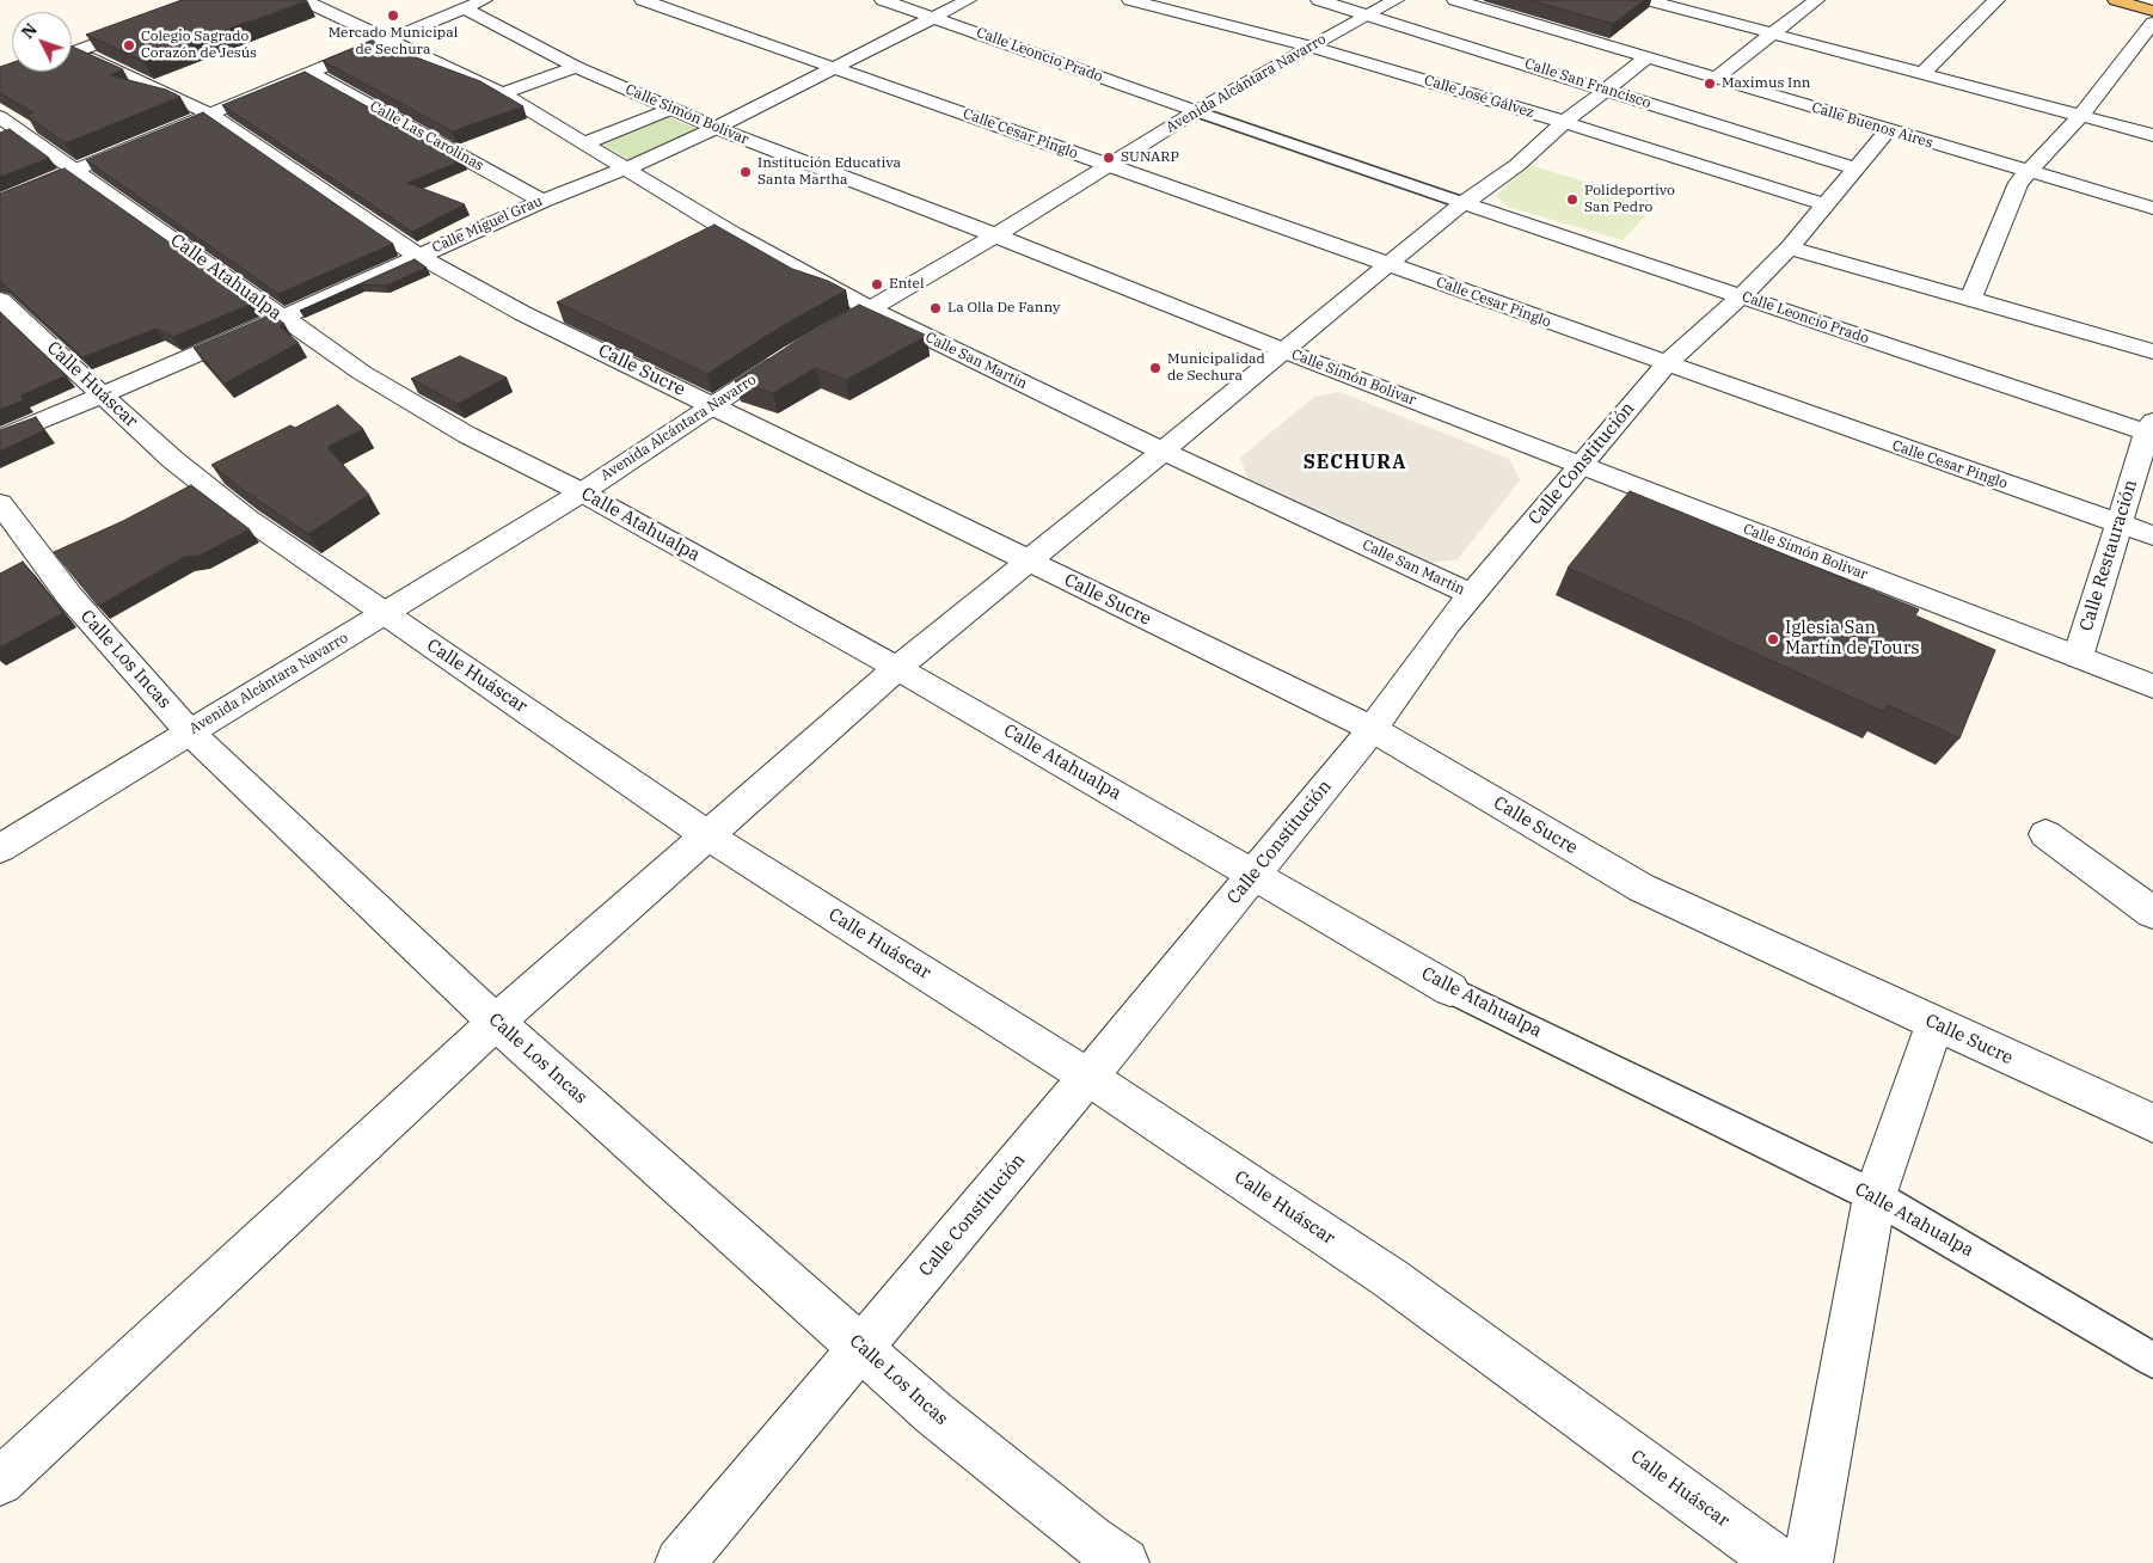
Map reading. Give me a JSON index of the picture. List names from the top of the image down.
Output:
{
  "streets": {
    "street": [
      "Calle Leoncio Prado",
      "Avenida Alcántara Navarro",
      "Calle San Francisco",
      "Calle José Gálvez",
      "Calle Simón Bolivar",
      "Calle Buenos Aires",
      "Calle Cesar Pinglo",
      "Calle Las Carolinas",
      "Calle Miguel Grau",
      "Calle Atahualpa",
      "Calle San Martin",
      "Calle Sucre",
      "Calle Huáscar",
      "Calle Constitución",
      "Calle Restauración",
      "Calle Los Incas"
    ]
  },
  "crossings": [
    ["Calle Leoncio Prado", "Avenida Alcántara Navarro"],
    ["Calle Leoncio Prado", "Calle Miguel Grau"],
    ["Calle Leoncio Prado", "Calle Constitución"],
    ["Calle Leoncio Prado", "Calle Restauración"],
    ["Avenida Alcántara Navarro", "Calle San Francisco"],
    ["Avenida Alcántara Navarro", "Calle José Gálvez"],
    ["Avenida Alcántara Navarro", "Calle Simón Bolivar"],
    ["Avenida Alcántara Navarro", "Calle Cesar Pinglo"],
    ["Avenida Alcántara Navarro", "Calle Atahualpa"],
    ["Avenida Alcántara Navarro", "Calle San Martin"],
    ["Avenida Alcántara Navarro", "Calle Sucre"],
    ["Avenida Alcántara Navarro", "Calle Huáscar"],
    ["Avenida Alcántara Navarro", "Calle Los Incas"],
    ["Calle San Francisco", "Calle Constitución"],
    ["Calle José Gálvez", "Calle Constitución"],
    ["Calle Simón Bolivar", "Calle Miguel Grau"],
    ["Calle Simón Bolivar", "Calle Constitución"],
    ["Calle Simón Bolivar", "Calle Restauración"],
    ["Calle Buenos Aires", "Calle Constitución"],
    ["Calle Cesar Pinglo", "Calle Miguel Grau"],
    ["Calle Cesar Pinglo", "Calle Constitución"],
    ["Calle Cesar Pinglo", "Calle Restauración"],
    ["Calle Las Carolinas", "Calle Miguel Grau"],
    ["Calle Miguel Grau", "Calle Atahualpa"],
    ["Calle Miguel Grau", "Calle San Martin"],
    ["Calle Miguel Grau", "Calle Sucre"],
    ["Calle Miguel Grau", "Calle Huáscar"],
    ["Calle Atahualpa", "Calle Constitución"],
    ["Calle San Martin", "Calle Constitución"],
    ["Calle Sucre", "Calle Constitución"],
    ["Calle Huáscar", "Calle Constitución"],
    ["Calle Constitución", "Calle Los Incas"]
  ],
  "districts": ["SECHURA"],
  "places": [
    "Mercado Municipal de Sechura",
    "Colegio Sagrado Corazón de Jesús",
    "Maximus Inn",
    "SUNARP",
    "Institución Educativa Santa Martha",
    "Polideportivo San Pedro",
    "Entel",
    "La Olla De Fanny",
    "Municipalidad de Sechura",
    "Iglesia San Martín de Tours"
  ],
  "north": "top left"
}
